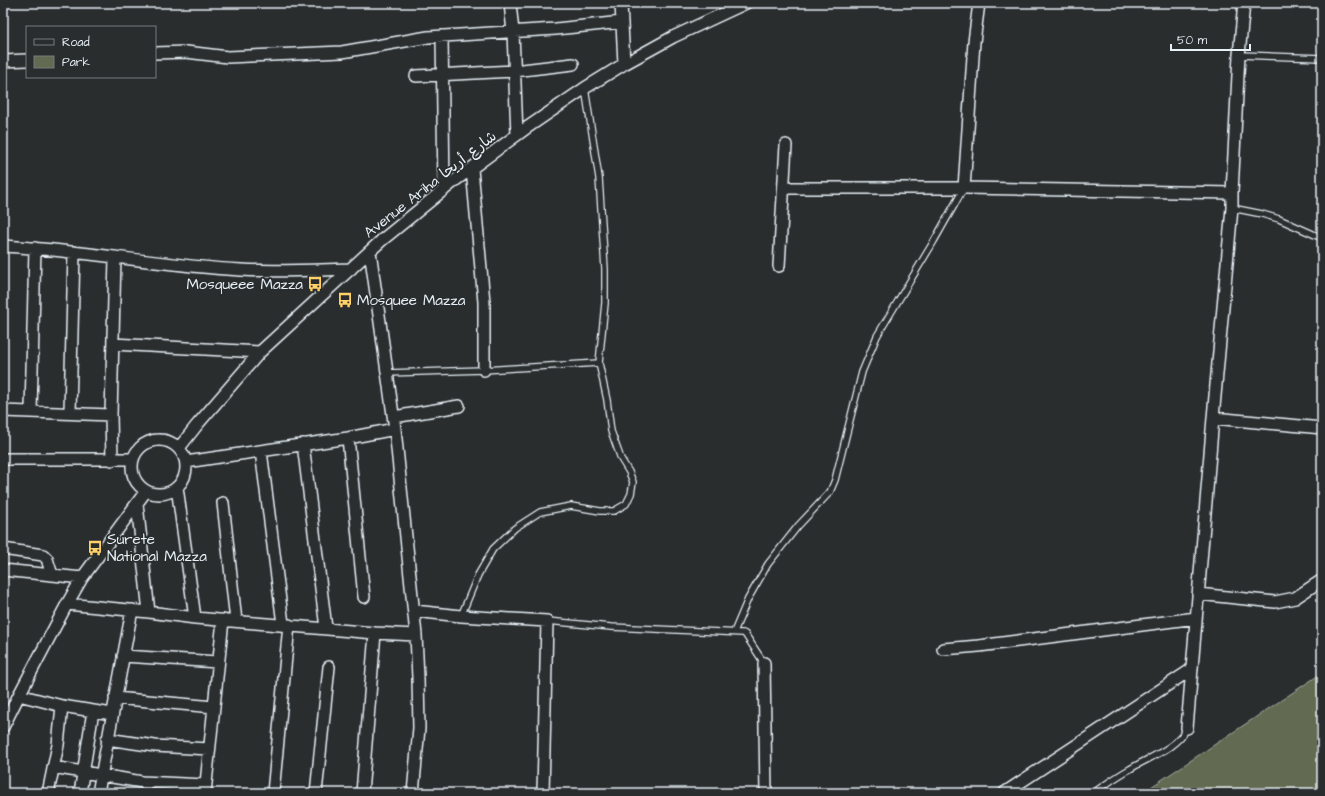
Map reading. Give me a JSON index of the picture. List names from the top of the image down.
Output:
{
  "streets": {
    "street": ["Avenue Ariha شارع أريحا"]
  },
  "places": {
    "bus stop": ["Mosqueee Mazza", "Mosquee Mazza", "Surete National Mazza"]
  },
  "legend": ["Road", "Park"],
  "scale_bar": "50 m"
}
